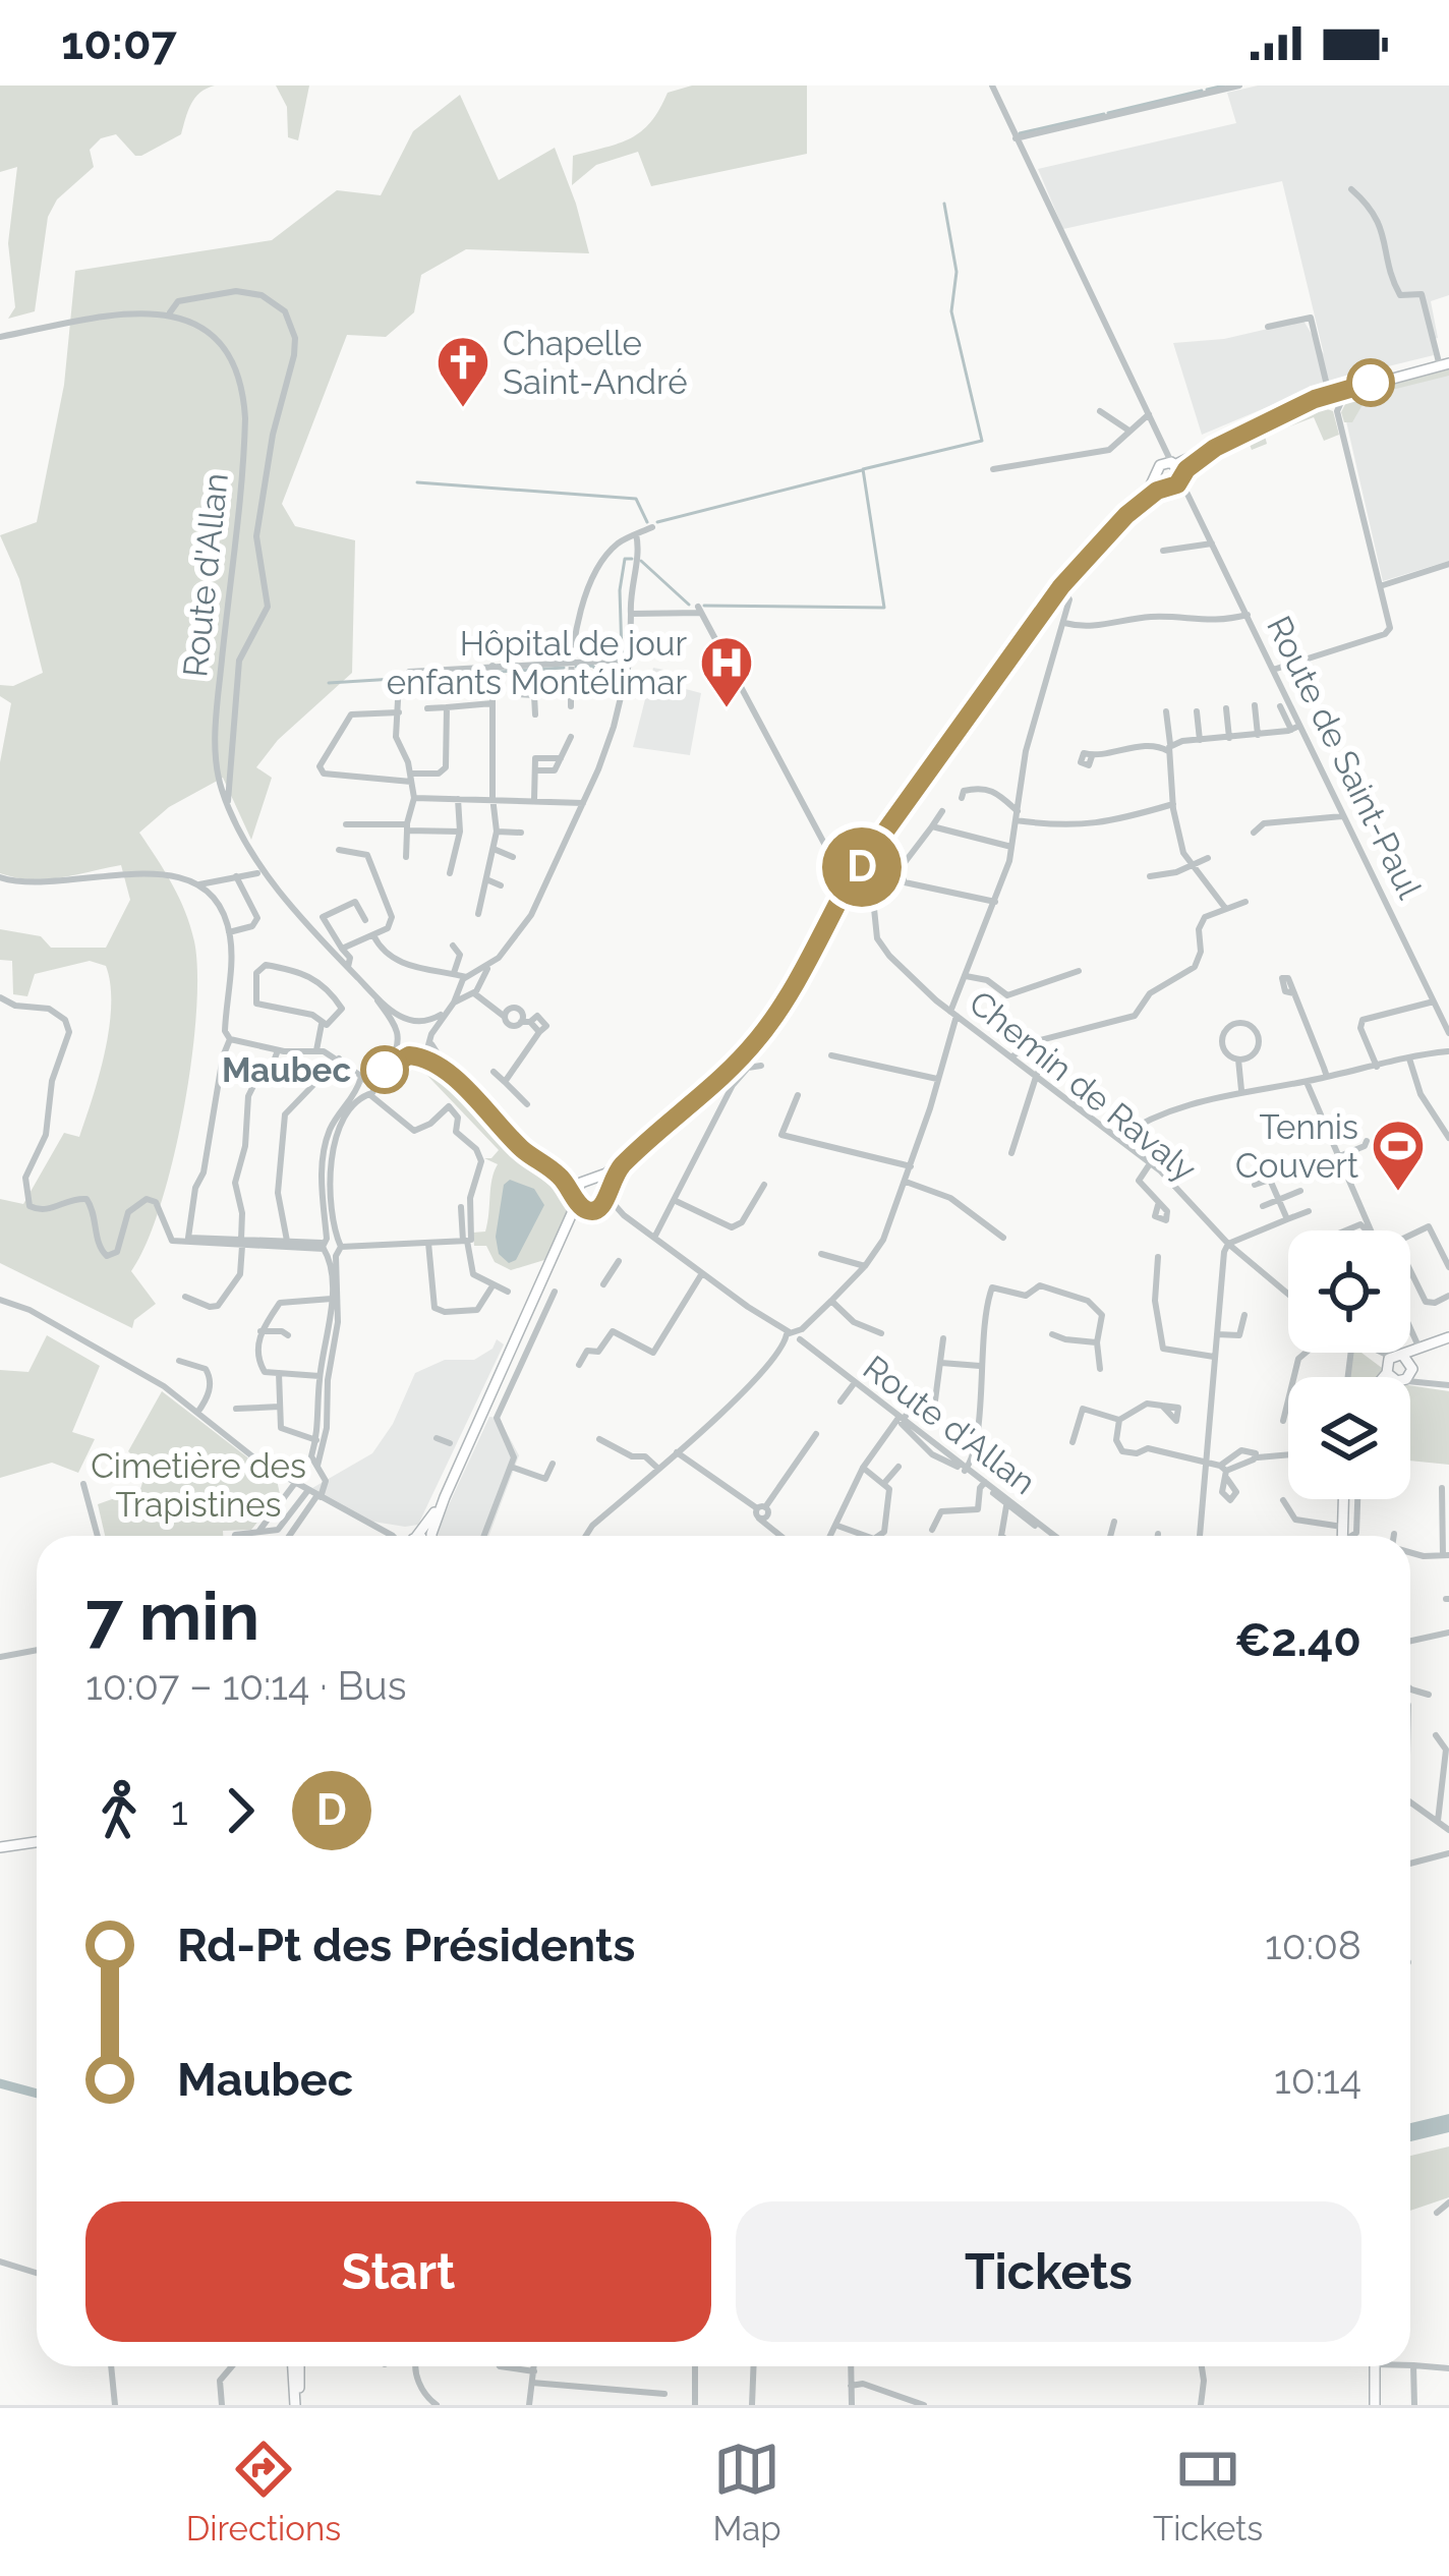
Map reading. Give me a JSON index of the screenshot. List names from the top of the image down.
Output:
{
  "streets": {
    "street": ["Route d'Allan", "Route de Saint-Paul", "Chemin de Ravaly"]
  },
  "parks": ["Cimetière des Trapistines"],
  "places": {
    "church": ["Chapelle Saint-André"],
    "hospital": ["Hôpital de jour enfants Montélimar"],
    "other": ["Maubec"],
    "sports": ["Tennis Couvert"]
  },
  "lines": ["bus line D"],
  "page": {
    "status": "10:07",
    "on_map": "D",
    "heading": ["7 min", "10:07 – 10:14 · Bus", "€2.40"],
    "legs": ["1", "D"],
    "list": [
      {
        "name": "Rd-Pt des Présidents",
        "value": "10:08"
      },
      {
        "name": "Maubec",
        "value": "10:14"
      }
    ],
    "buttons": ["Start", "Tickets"],
    "tabs": ["Directions", "Map", "Tickets"]
  }
}
